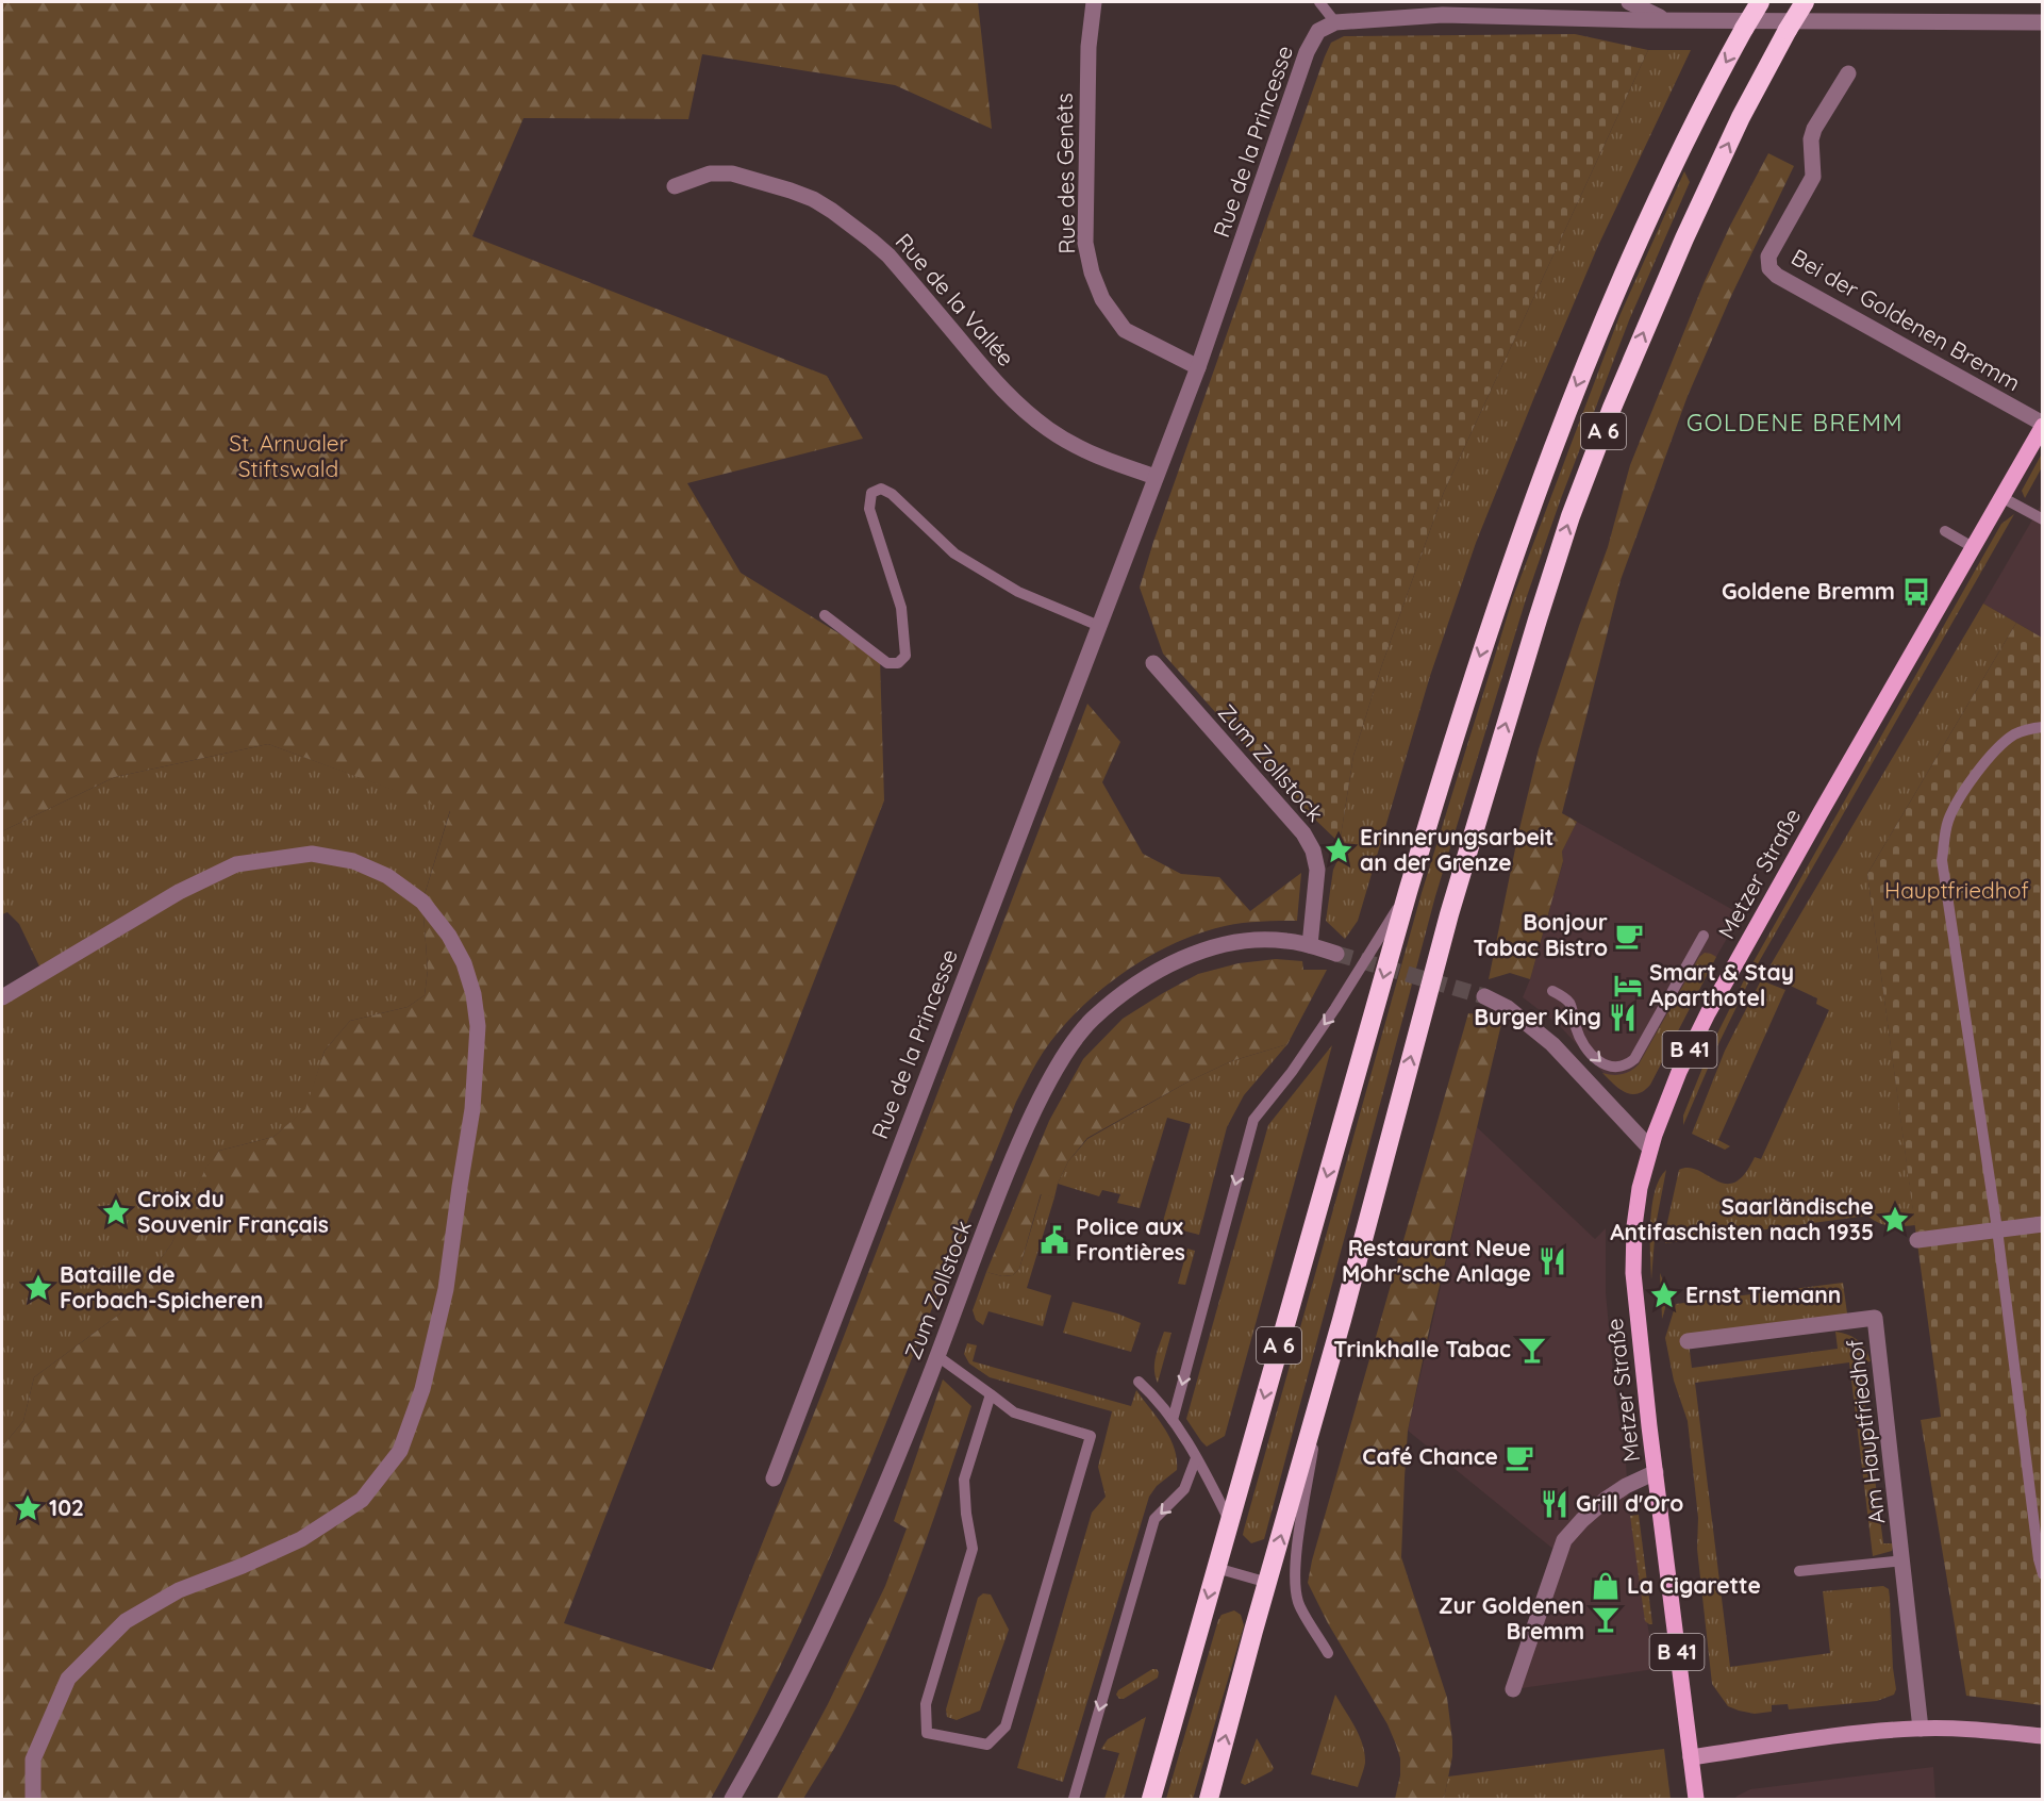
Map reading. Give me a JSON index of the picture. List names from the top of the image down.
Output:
{
  "streets": {
    "highway": ["A 6"],
    "main road": ["Metzer Straße", "B 41"],
    "street": [
      "Rue de la Princesse",
      "Rue des Genêts",
      "Rue de la Vallée",
      "Bei der Goldenen Bremm",
      "Zum Zollstock",
      "Am Hauptfriedhof"
    ]
  },
  "crossings": [
    ["Rue de la Princesse", "Rue des Genêts"],
    ["Rue de la Princesse", "Rue de la Vallée"],
    ["Bei der Goldenen Bremm", "Metzer Straße"]
  ],
  "districts": ["GOLDENE BREMM"],
  "parks": ["St. Arnualer Stiftswald", "Hauptfriedhof"],
  "places": {
    "bus stop": ["Goldene Bremm"],
    "place": [
      "Erinnerungsarbeit an der Grenze",
      "Croix du Souvenir Français",
      "Saarländische Antifaschisten nach 1935",
      "Bataille de Forbach-Spicheren",
      "Ernst Tiemann",
      "102"
    ],
    "cafe": ["Bonjour Tabac Bistro", "Café Chance"],
    "hotel": ["Smart & Stay Aparthotel"],
    "restaurant": ["Burger King", "Restaurant Neue Mohr'sche Anlage", "Grill d'Oro"],
    "public building": ["Police aux Frontières"],
    "bar": ["Trinkhalle Tabac", "Zur Goldenen Bremm"],
    "shop": ["La Cigarette"]
  }
}
